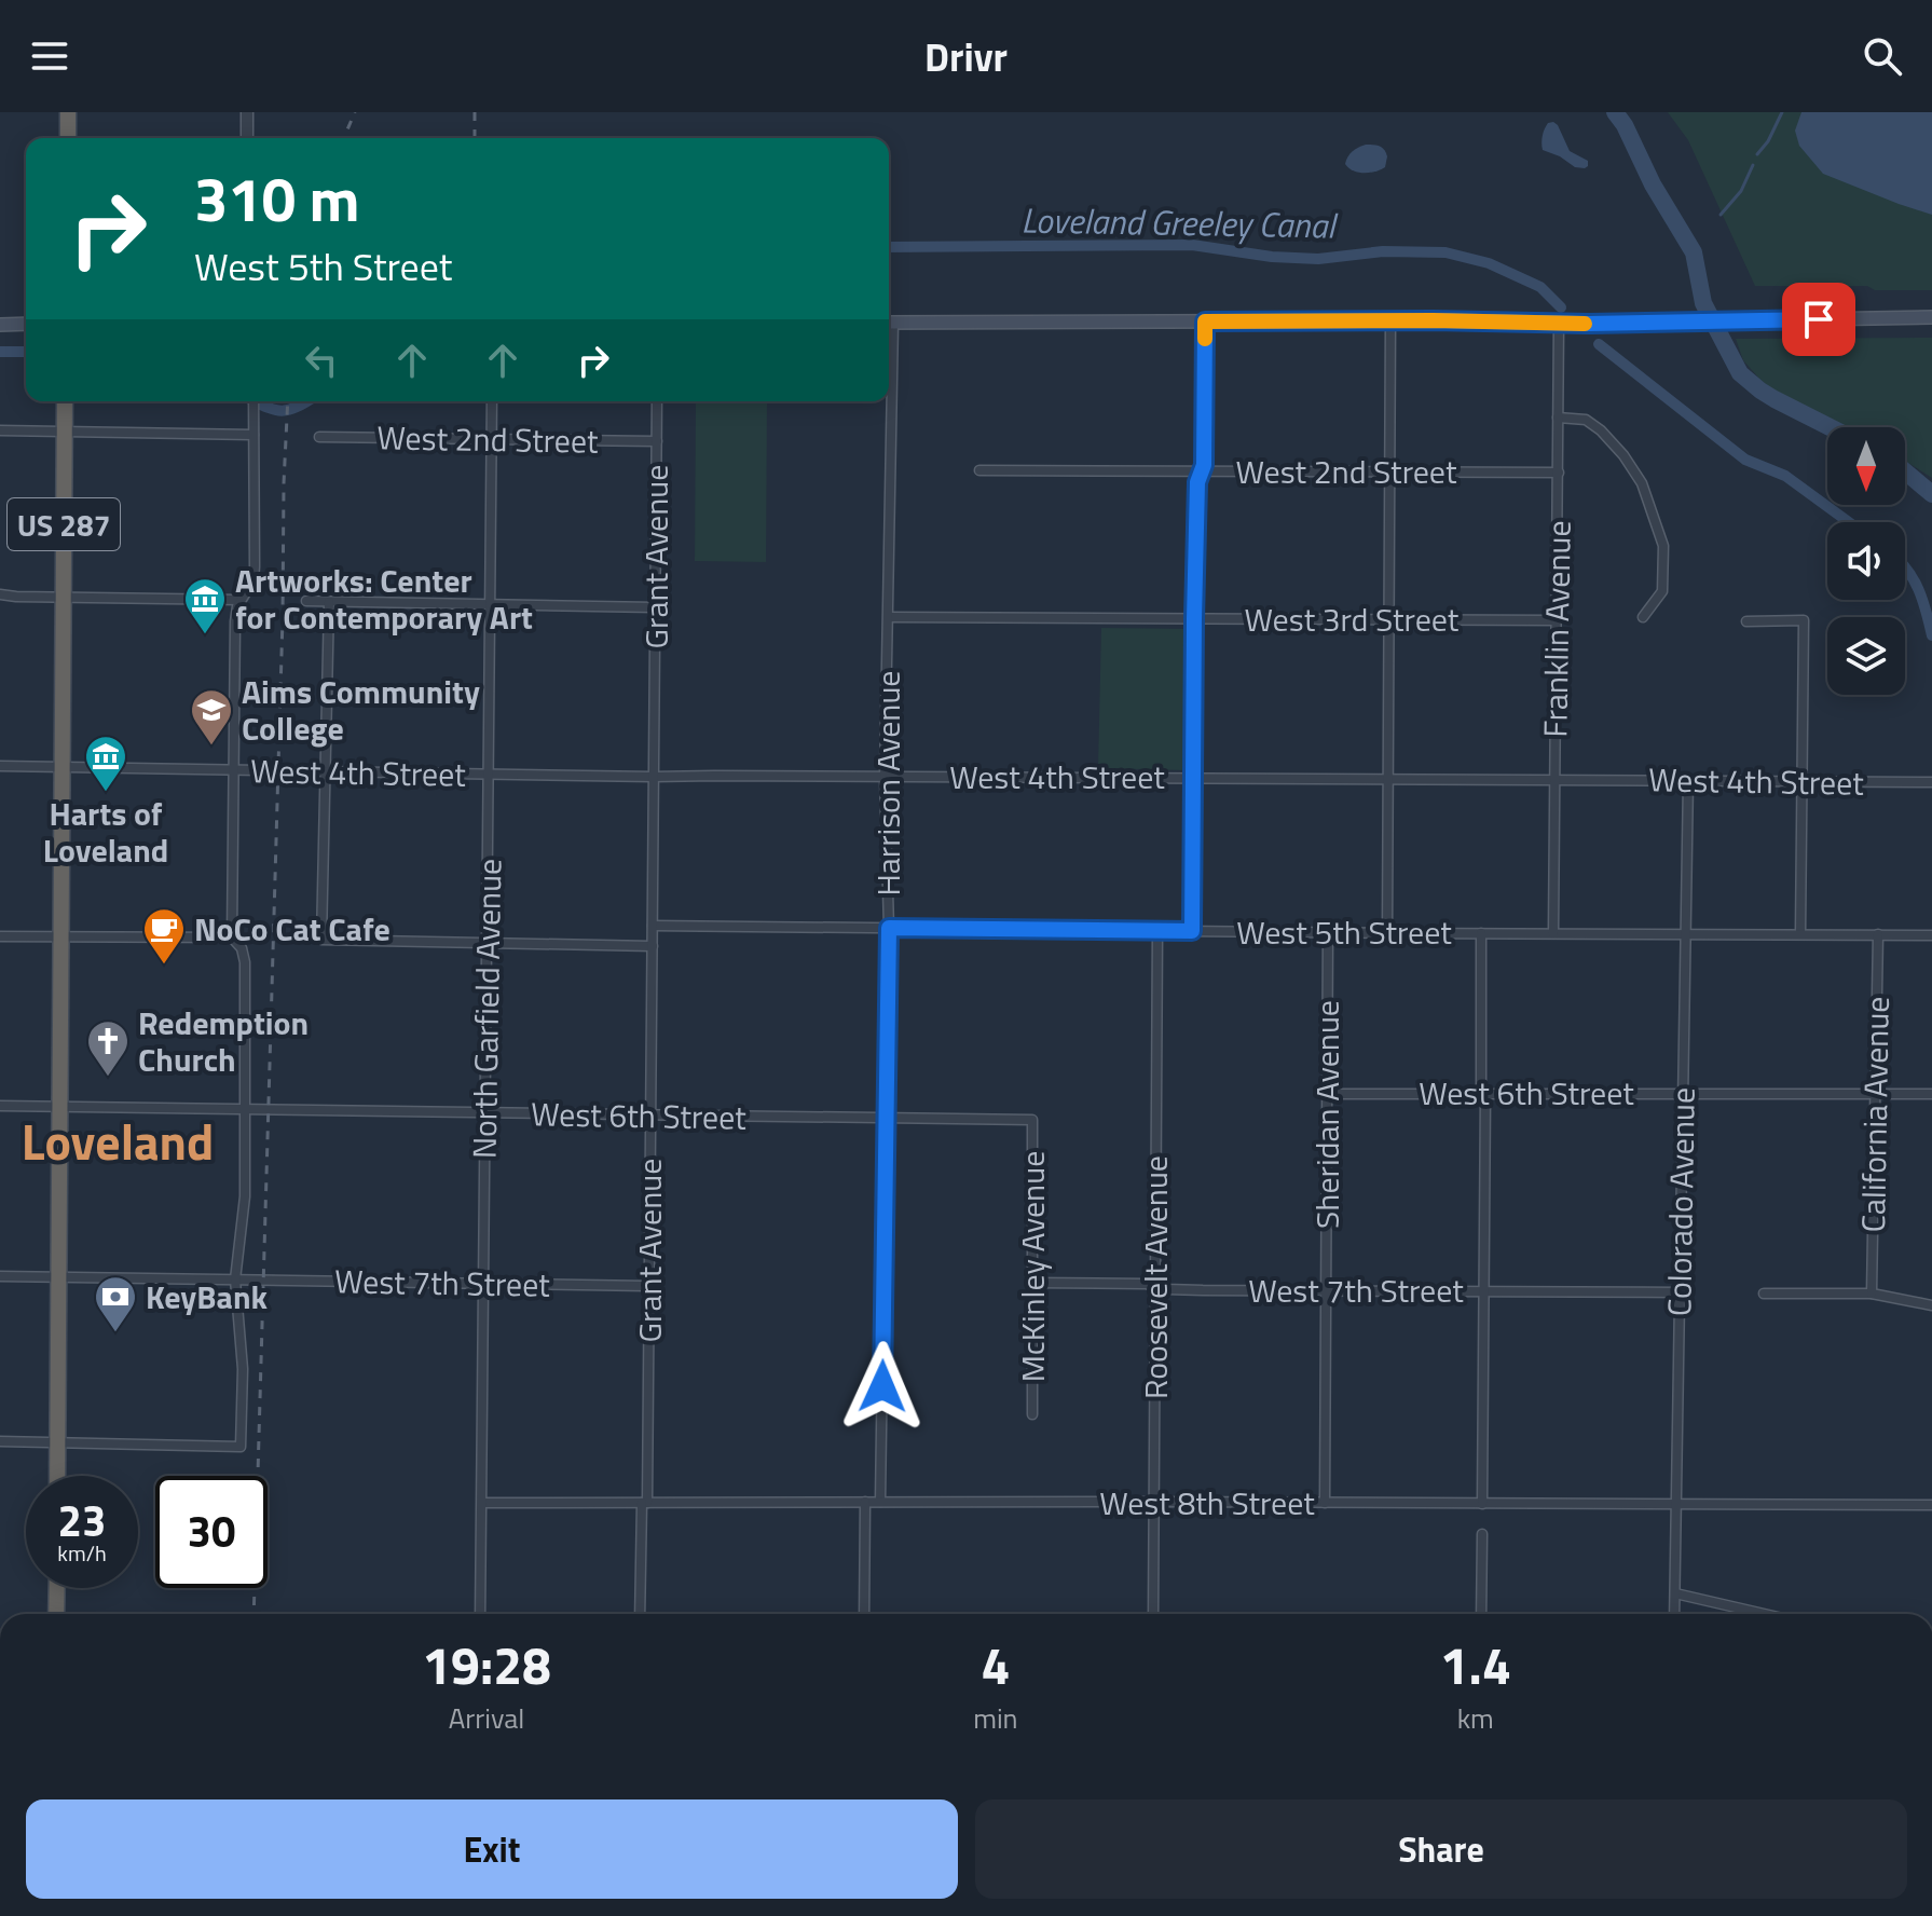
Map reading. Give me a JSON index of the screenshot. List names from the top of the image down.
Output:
{
  "streets": {
    "highway": ["US 287"],
    "street": [
      "West 2nd Street",
      "Grant Avenue",
      "West 3rd Street",
      "Franklin Avenue",
      "West 4th Street",
      "Harrison Avenue",
      "West 5th Street",
      "North Garfield Avenue",
      "West 6th Street",
      "Sheridan Avenue",
      "California Avenue",
      "Colorado Avenue",
      "McKinley Avenue",
      "Roosevelt Avenue",
      "West 7th Street",
      "West 8th Street"
    ]
  },
  "crossings": [
    ["West 2nd Street", "Grant Avenue"],
    ["West 2nd Street", "Franklin Avenue"],
    ["West 2nd Street", "North Garfield Avenue"],
    ["US 287", "West 4th Street"],
    ["US 287", "West 6th Street"],
    ["US 287", "West 7th Street"],
    ["Grant Avenue", "West 4th Street"],
    ["Grant Avenue", "West 5th Street"],
    ["Grant Avenue", "West 6th Street"],
    ["Grant Avenue", "West 7th Street"],
    ["Grant Avenue", "West 8th Street"],
    ["West 3rd Street", "Franklin Avenue"],
    ["West 3rd Street", "Harrison Avenue"],
    ["Franklin Avenue", "West 4th Street"],
    ["Franklin Avenue", "West 5th Street"],
    ["West 4th Street", "Harrison Avenue"],
    ["West 4th Street", "North Garfield Avenue"],
    ["West 4th Street", "Colorado Avenue"],
    ["Harrison Avenue", "West 5th Street"],
    ["Harrison Avenue", "West 6th Street"],
    ["Harrison Avenue", "West 8th Street"],
    ["West 5th Street", "Sheridan Avenue"],
    ["West 5th Street", "California Avenue"],
    ["West 5th Street", "Colorado Avenue"],
    ["West 5th Street", "Roosevelt Avenue"],
    ["North Garfield Avenue", "West 6th Street"],
    ["North Garfield Avenue", "West 7th Street"],
    ["North Garfield Avenue", "West 8th Street"],
    ["West 6th Street", "Sheridan Avenue"],
    ["West 6th Street", "California Avenue"],
    ["West 6th Street", "Colorado Avenue"],
    ["West 6th Street", "McKinley Avenue"],
    ["Sheridan Avenue", "West 7th Street"],
    ["Sheridan Avenue", "West 8th Street"],
    ["Colorado Avenue", "West 7th Street"],
    ["Colorado Avenue", "West 8th Street"],
    ["McKinley Avenue", "West 7th Street"],
    ["Roosevelt Avenue", "West 7th Street"],
    ["Roosevelt Avenue", "West 8th Street"]
  ],
  "districts": ["Loveland"],
  "water": ["Loveland Greeley Canal"],
  "places": {
    "museum": ["Artworks: Center for Contemporary Art", "Harts of Loveland"],
    "school or university": ["Aims Community College"],
    "cafe": ["NoCo Cat Cafe"],
    "church": ["Redemption Church"],
    "bank": ["KeyBank"]
  },
  "north": "bottom",
  "page": {
    "header": "Drivr",
    "turn": ["310 m", "West 5th Street"],
    "speed": "23 km/h",
    "limit": "30",
    "eta": [
      "19:28",
      "Arrival",
      "4",
      "min",
      "1.4",
      "km"
    ],
    "buttons": ["Exit", "Share"]
  }
}
